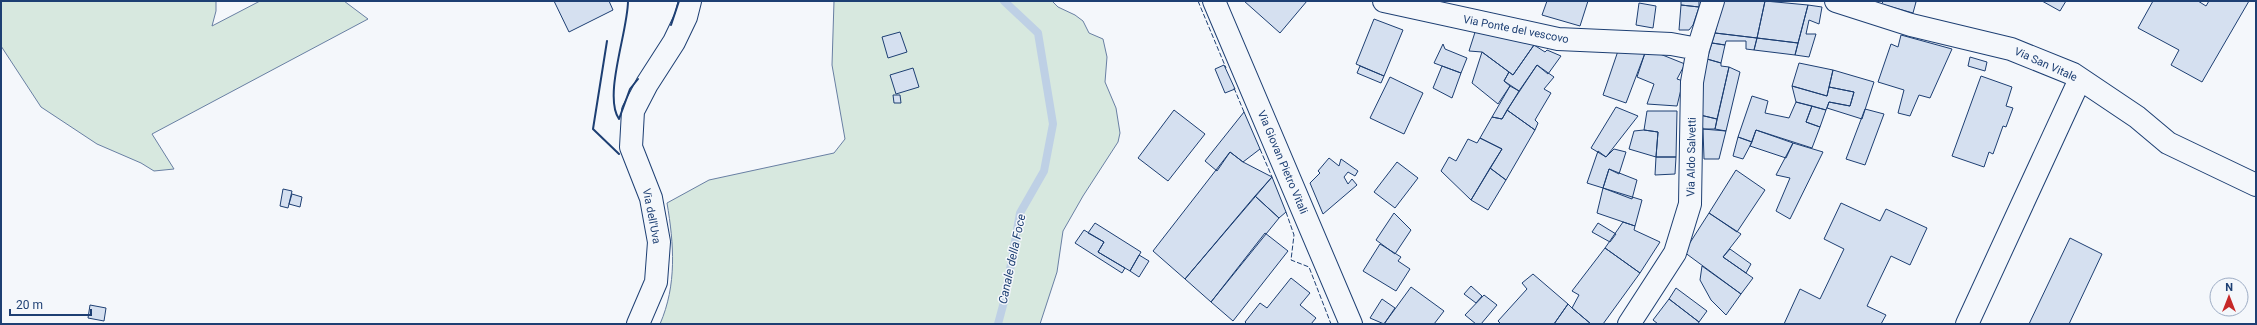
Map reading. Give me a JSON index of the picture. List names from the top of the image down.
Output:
{
  "streets": {
    "street": [
      "Via Ponte del vescovo",
      "Via San Vitale",
      "Via Aldo Salvetti",
      "Via Giovan Pietro Vitali",
      "Via dell'Uva"
    ]
  },
  "crossings": [
    ["Via Ponte del vescovo", "Via Aldo Salvetti"]
  ],
  "water": ["Canale della Foce"],
  "scale_bar": "20 m",
  "north": "top"
}
